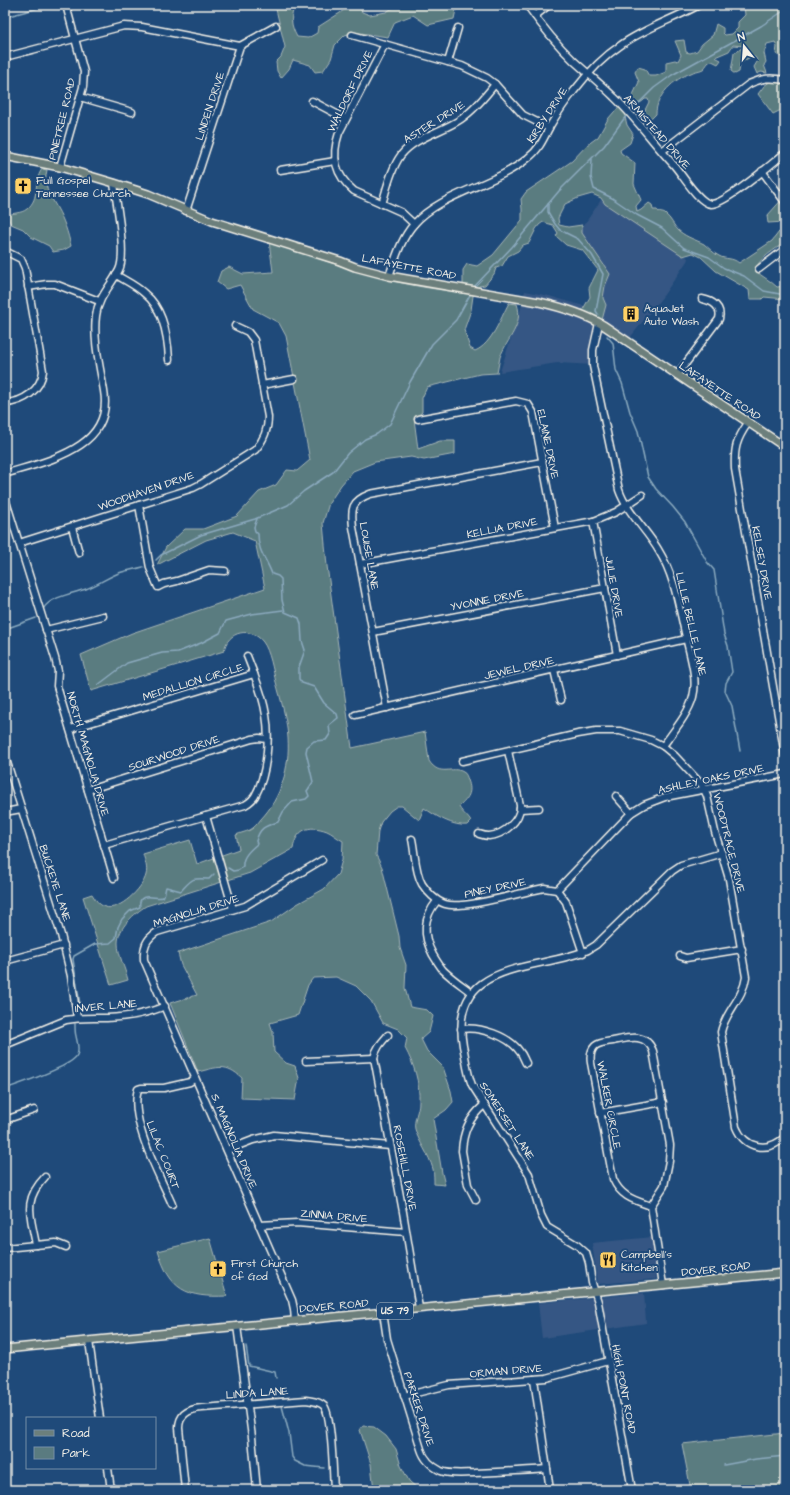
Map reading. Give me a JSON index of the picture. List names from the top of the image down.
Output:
{
  "streets": {
    "main road": ["LAFAYETTE ROAD", "DOVER ROAD", "US 79"],
    "street": [
      "WALDORF DRIVE",
      "LINDEN DRIVE",
      "KIRBY DRIVE",
      "PINETREE ROAD",
      "ASTER DRIVE",
      "ARMISTEAD DRIVE",
      "ELAINE DRIVE",
      "WOODHAVEN DRIVE",
      "KELLIA DRIVE",
      "LOUISE LANE",
      "KELSEY DRIVE",
      "JULIE DRIVE",
      "YVONNE DRIVE",
      "LILLIE BELLE LANE",
      "JEWEL DRIVE",
      "MEDALLION CIRCLE",
      "SOURWOOD DRIVE",
      "NORTH MAGNOLIA DRIVE",
      "ASHLEY OAKS DRIVE",
      "WOODTRACE DRIVE",
      "BUCKEYE LANE",
      "PINEY DRIVE",
      "MAGNOLIA DRIVE",
      "INVER LANE",
      "WALKER CIRCLE",
      "SOMERSET LANE",
      "S. MAGNOLIA DRIVE",
      "LILAC COURT",
      "ROSEHILL DRIVE",
      "ZINNIA DRIVE",
      "ORMAN DRIVE",
      "HIGH POINT ROAD",
      "LINDA LANE",
      "PARKER DRIVE"
    ]
  },
  "crossings": [
    ["WALDORF DRIVE", "KIRBY DRIVE"],
    ["WALDORF DRIVE", "ASTER DRIVE"],
    ["LINDEN DRIVE", "LAFAYETTE ROAD"],
    ["KIRBY DRIVE", "ARMISTEAD DRIVE"],
    ["KIRBY DRIVE", "LAFAYETTE ROAD"],
    ["PINETREE ROAD", "LAFAYETTE ROAD"],
    ["LAFAYETTE ROAD", "KELSEY DRIVE"],
    ["LAFAYETTE ROAD", "LILLIE BELLE LANE"],
    ["ELAINE DRIVE", "KELLIA DRIVE"],
    ["ELAINE DRIVE", "LOUISE LANE"],
    ["WOODHAVEN DRIVE", "NORTH MAGNOLIA DRIVE"],
    ["KELLIA DRIVE", "LOUISE LANE"],
    ["KELLIA DRIVE", "JULIE DRIVE"],
    ["KELLIA DRIVE", "LILLIE BELLE LANE"],
    ["LOUISE LANE", "YVONNE DRIVE"],
    ["LOUISE LANE", "JEWEL DRIVE"],
    ["JULIE DRIVE", "YVONNE DRIVE"],
    ["JULIE DRIVE", "JEWEL DRIVE"],
    ["LILLIE BELLE LANE", "JEWEL DRIVE"],
    ["LILLIE BELLE LANE", "WOODTRACE DRIVE"],
    ["MEDALLION CIRCLE", "SOURWOOD DRIVE"],
    ["MEDALLION CIRCLE", "NORTH MAGNOLIA DRIVE"],
    ["SOURWOOD DRIVE", "NORTH MAGNOLIA DRIVE"],
    ["ASHLEY OAKS DRIVE", "WOODTRACE DRIVE"],
    ["ASHLEY OAKS DRIVE", "PINEY DRIVE"],
    ["WOODTRACE DRIVE", "SOMERSET LANE"],
    ["BUCKEYE LANE", "INVER LANE"],
    ["MAGNOLIA DRIVE", "S. MAGNOLIA DRIVE"],
    ["INVER LANE", "S. MAGNOLIA DRIVE"],
    ["SOMERSET LANE", "DOVER ROAD"],
    ["SOMERSET LANE", "HIGH POINT ROAD"],
    ["S. MAGNOLIA DRIVE", "LILAC COURT"],
    ["S. MAGNOLIA DRIVE", "ZINNIA DRIVE"],
    ["S. MAGNOLIA DRIVE", "DOVER ROAD"],
    ["ROSEHILL DRIVE", "ZINNIA DRIVE"],
    ["ROSEHILL DRIVE", "DOVER ROAD"],
    ["DOVER ROAD", "HIGH POINT ROAD"],
    ["DOVER ROAD", "PARKER DRIVE"],
    ["ORMAN DRIVE", "HIGH POINT ROAD"],
    ["ORMAN DRIVE", "PARKER DRIVE"]
  ],
  "places": {
    "church": ["Full Gospel Tennessee Church", "First Church of God"],
    "building": ["AquaJet Auto Wash"],
    "restaurant": ["Campbell's Kitchen"]
  },
  "legend": ["Road", "Park"],
  "north": "top"
}
